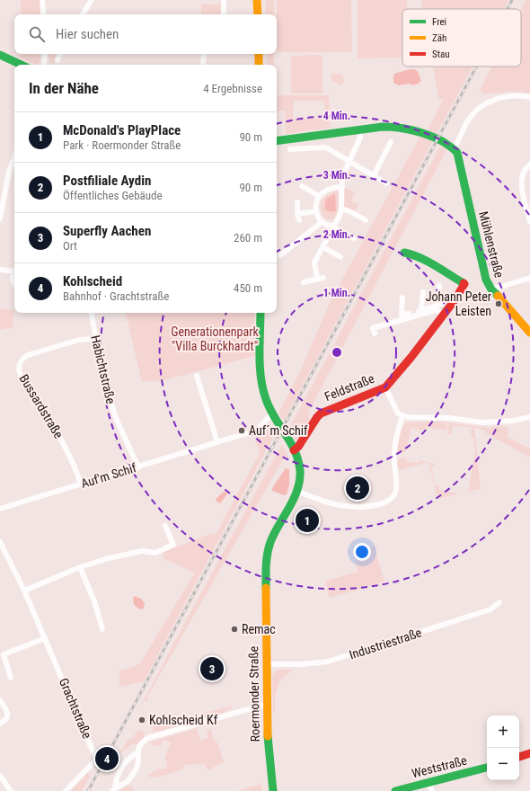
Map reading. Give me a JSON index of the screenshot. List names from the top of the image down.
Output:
{
  "streets": {
    "street": [
      "Mühlenstraße",
      "Habichtstraße",
      "Feldstraße",
      "Bussardstraße",
      "Auf'm Schif",
      "Industriestraße",
      "Roermonder Straße",
      "Grachtstraße",
      "Weststraße"
    ]
  },
  "crossings": [
    ["Habichtstraße", "Bussardstraße"],
    ["Habichtstraße", "Auf'm Schif"],
    ["Feldstraße", "Roermonder Straße"],
    ["Bussardstraße", "Auf'm Schif"],
    ["Auf'm Schif", "Roermonder Straße"],
    ["Industriestraße", "Roermonder Straße"]
  ],
  "parks": ["Generationenpark \"Villa Burckhardt\""],
  "places": [
    "Johann Peter Leisten",
    "Auf´m Schif",
    "Remac",
    "Kohlscheid Kf"
  ],
  "legend": ["Frei", "Zäh", "Stau"],
  "page": {
    "search": "Hier suchen",
    "heading": ["In der Nähe", "4 Ergebnisse"],
    "list": [
      {
        "mark": "1",
        "name": "McDonald's PlayPlace",
        "note": "Park · Roermonder Straße",
        "value": "90 m"
      },
      {
        "mark": "2",
        "name": "Postfiliale Aydin",
        "note": "Öffentliches Gebäude",
        "value": "90 m"
      },
      {
        "mark": "3",
        "name": "Superfly Aachen",
        "note": "Ort",
        "value": "260 m"
      },
      {
        "mark": "4",
        "name": "Kohlscheid",
        "note": "Bahnhof · Grachtstraße",
        "value": "450 m"
      }
    ],
    "pins": [
      "2",
      "1",
      "3",
      "4"
    ],
    "map_buttons": ["+", "−"]
  },
  "rings": [
    "4 Min.",
    "3 Min.",
    "2 Min.",
    "1 Min."
  ]
}
